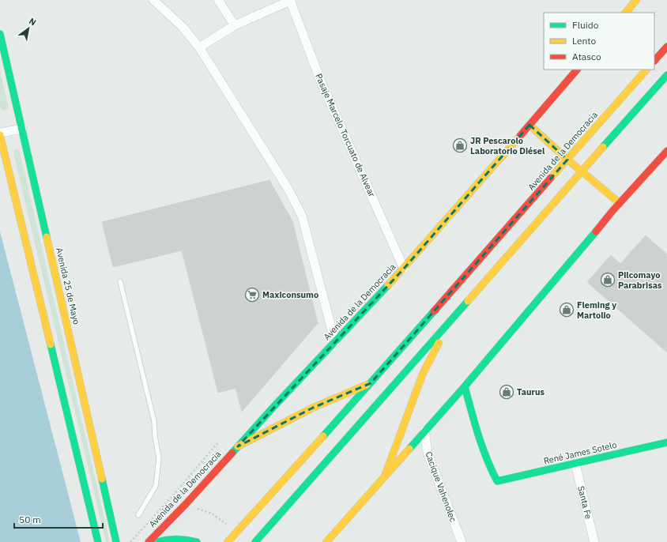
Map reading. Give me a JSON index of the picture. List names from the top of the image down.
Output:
{
  "streets": {
    "main road": ["Avenida de la Democracia", "Avenida 25 de Mayo", "René James Sotelo"],
    "street": ["Pasaje Marcelo Torcuato de Alvear", "Cacique Vahenolec", "Santa Fe"]
  },
  "crossings": [
    ["Pasaje Marcelo Torcuato de Alvear", "Avenida de la Democracia"],
    ["René James Sotelo", "Santa Fe"]
  ],
  "places": {
    "shop": [
      "JR Pescarolo Laboratorio Diésel",
      "Pilcomayo Parabrisas",
      "Fleming y Martolio",
      "Taurus"
    ],
    "supermarket": ["Maxiconsumo"]
  },
  "legend": ["Fluido", "Lento", "Atasco"],
  "scale_bar": "50 m",
  "north": "top right"
}
